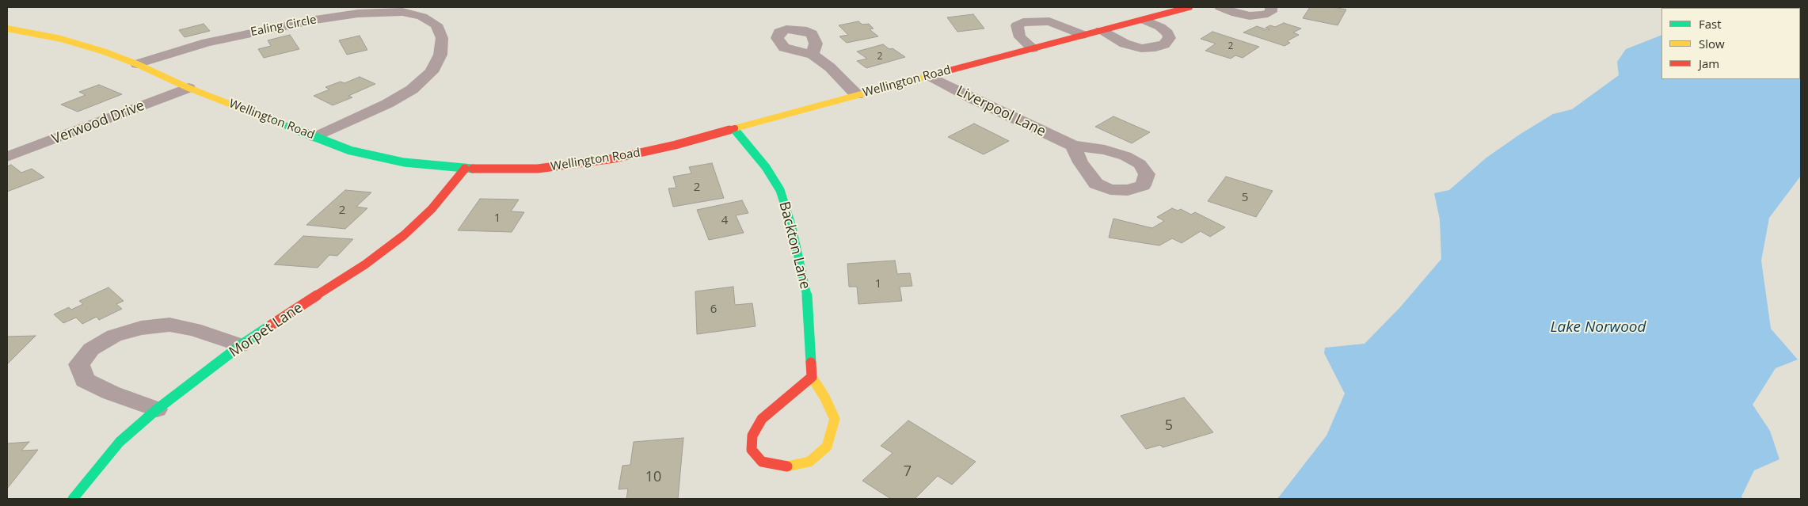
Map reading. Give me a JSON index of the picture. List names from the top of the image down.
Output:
{
  "streets": {
    "street": [
      "Ealing Circle",
      "Wellington Road",
      "Liverpool Lane",
      "Verwood Drive",
      "Backton Lane",
      "Morpet Lane"
    ]
  },
  "crossings": [
    ["Ealing Circle", "Wellington Road"],
    ["Wellington Road", "Liverpool Lane"],
    ["Wellington Road", "Verwood Drive"],
    ["Wellington Road", "Backton Lane"],
    ["Wellington Road", "Morpet Lane"]
  ],
  "water": ["Lake Norwood"],
  "house_numbers": [
    "2",
    "2",
    "2",
    "5",
    "2",
    "1",
    "4",
    "1",
    "6",
    "5",
    "7",
    "10"
  ],
  "legend": ["Fast", "Slow", "Jam"]
}
